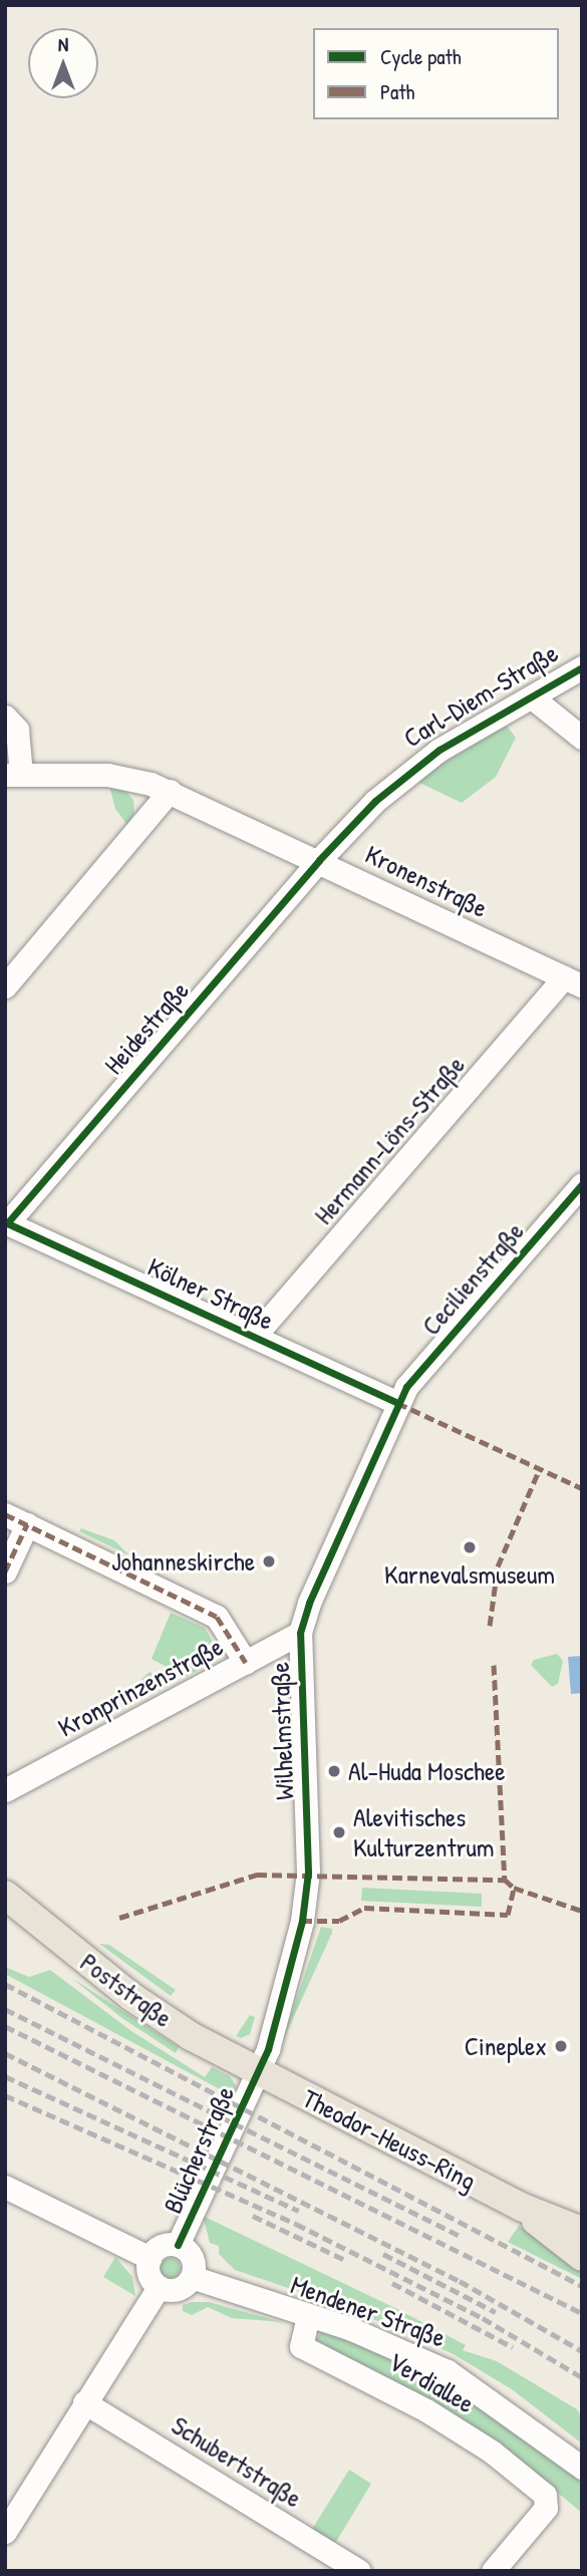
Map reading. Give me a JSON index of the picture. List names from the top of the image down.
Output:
{
  "streets": {
    "main road": ["Poststraße", "Theodor-Heuss-Ring"],
    "street": [
      "Carl-Diem-Straße",
      "Kronenstraße",
      "Heidestraße",
      "Hermann-Löns-Straße",
      "Cecilienstraße",
      "Kölner Straße",
      "Kronprinzenstraße",
      "Wilhelmstraße",
      "Blücherstraße",
      "Mendener Straße",
      "Verdiallee",
      "Schubertstraße"
    ]
  },
  "crossings": [
    ["Carl-Diem-Straße", "Kronenstraße"],
    ["Carl-Diem-Straße", "Heidestraße"],
    ["Kronenstraße", "Heidestraße"],
    ["Kronenstraße", "Hermann-Löns-Straße"],
    ["Heidestraße", "Kölner Straße"],
    ["Hermann-Löns-Straße", "Kölner Straße"],
    ["Cecilienstraße", "Kölner Straße"],
    ["Cecilienstraße", "Wilhelmstraße"],
    ["Kölner Straße", "Wilhelmstraße"],
    ["Kronprinzenstraße", "Wilhelmstraße"],
    ["Wilhelmstraße", "Poststraße"],
    ["Wilhelmstraße", "Theodor-Heuss-Ring"],
    ["Wilhelmstraße", "Blücherstraße"],
    ["Poststraße", "Theodor-Heuss-Ring"],
    ["Poststraße", "Blücherstraße"],
    ["Theodor-Heuss-Ring", "Blücherstraße"],
    ["Blücherstraße", "Mendener Straße"],
    ["Mendener Straße", "Verdiallee"]
  ],
  "places": [
    "Karnevalsmuseum",
    "Johanneskirche",
    "Al-Huda Moschee",
    "Alevitisches Kulturzentrum",
    "Cineplex"
  ],
  "legend": ["Cycle path", "Path"],
  "north": "top"
}
